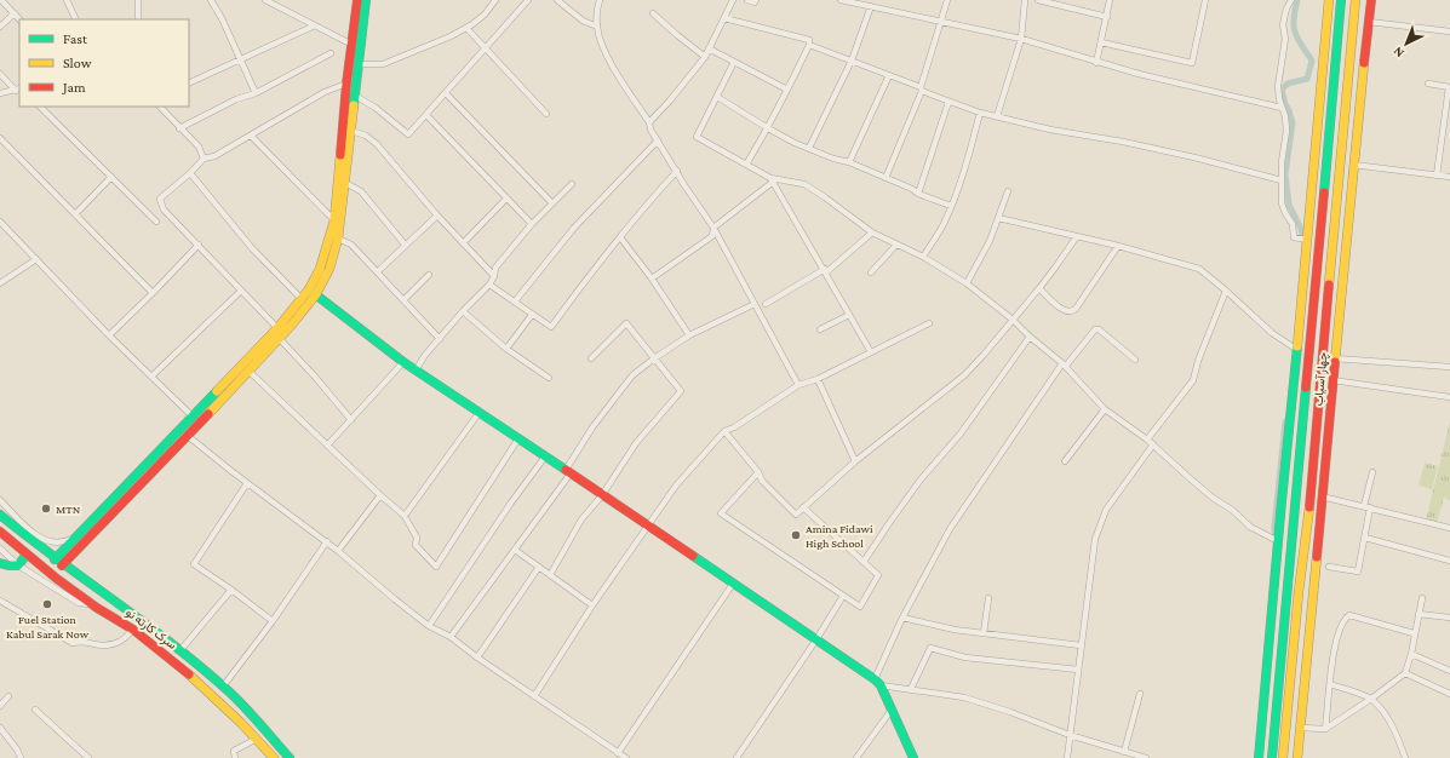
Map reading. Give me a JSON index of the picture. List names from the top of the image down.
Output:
{
  "streets": {
    "main road": ["چهار آسیاب", "سرک کارته نو"]
  },
  "places": ["MTN", "Amina Fidawi High School", "Fuel Station Kabul Sarak Now"],
  "legend": ["Fast", "Slow", "Jam"],
  "north": "bottom left"
}
